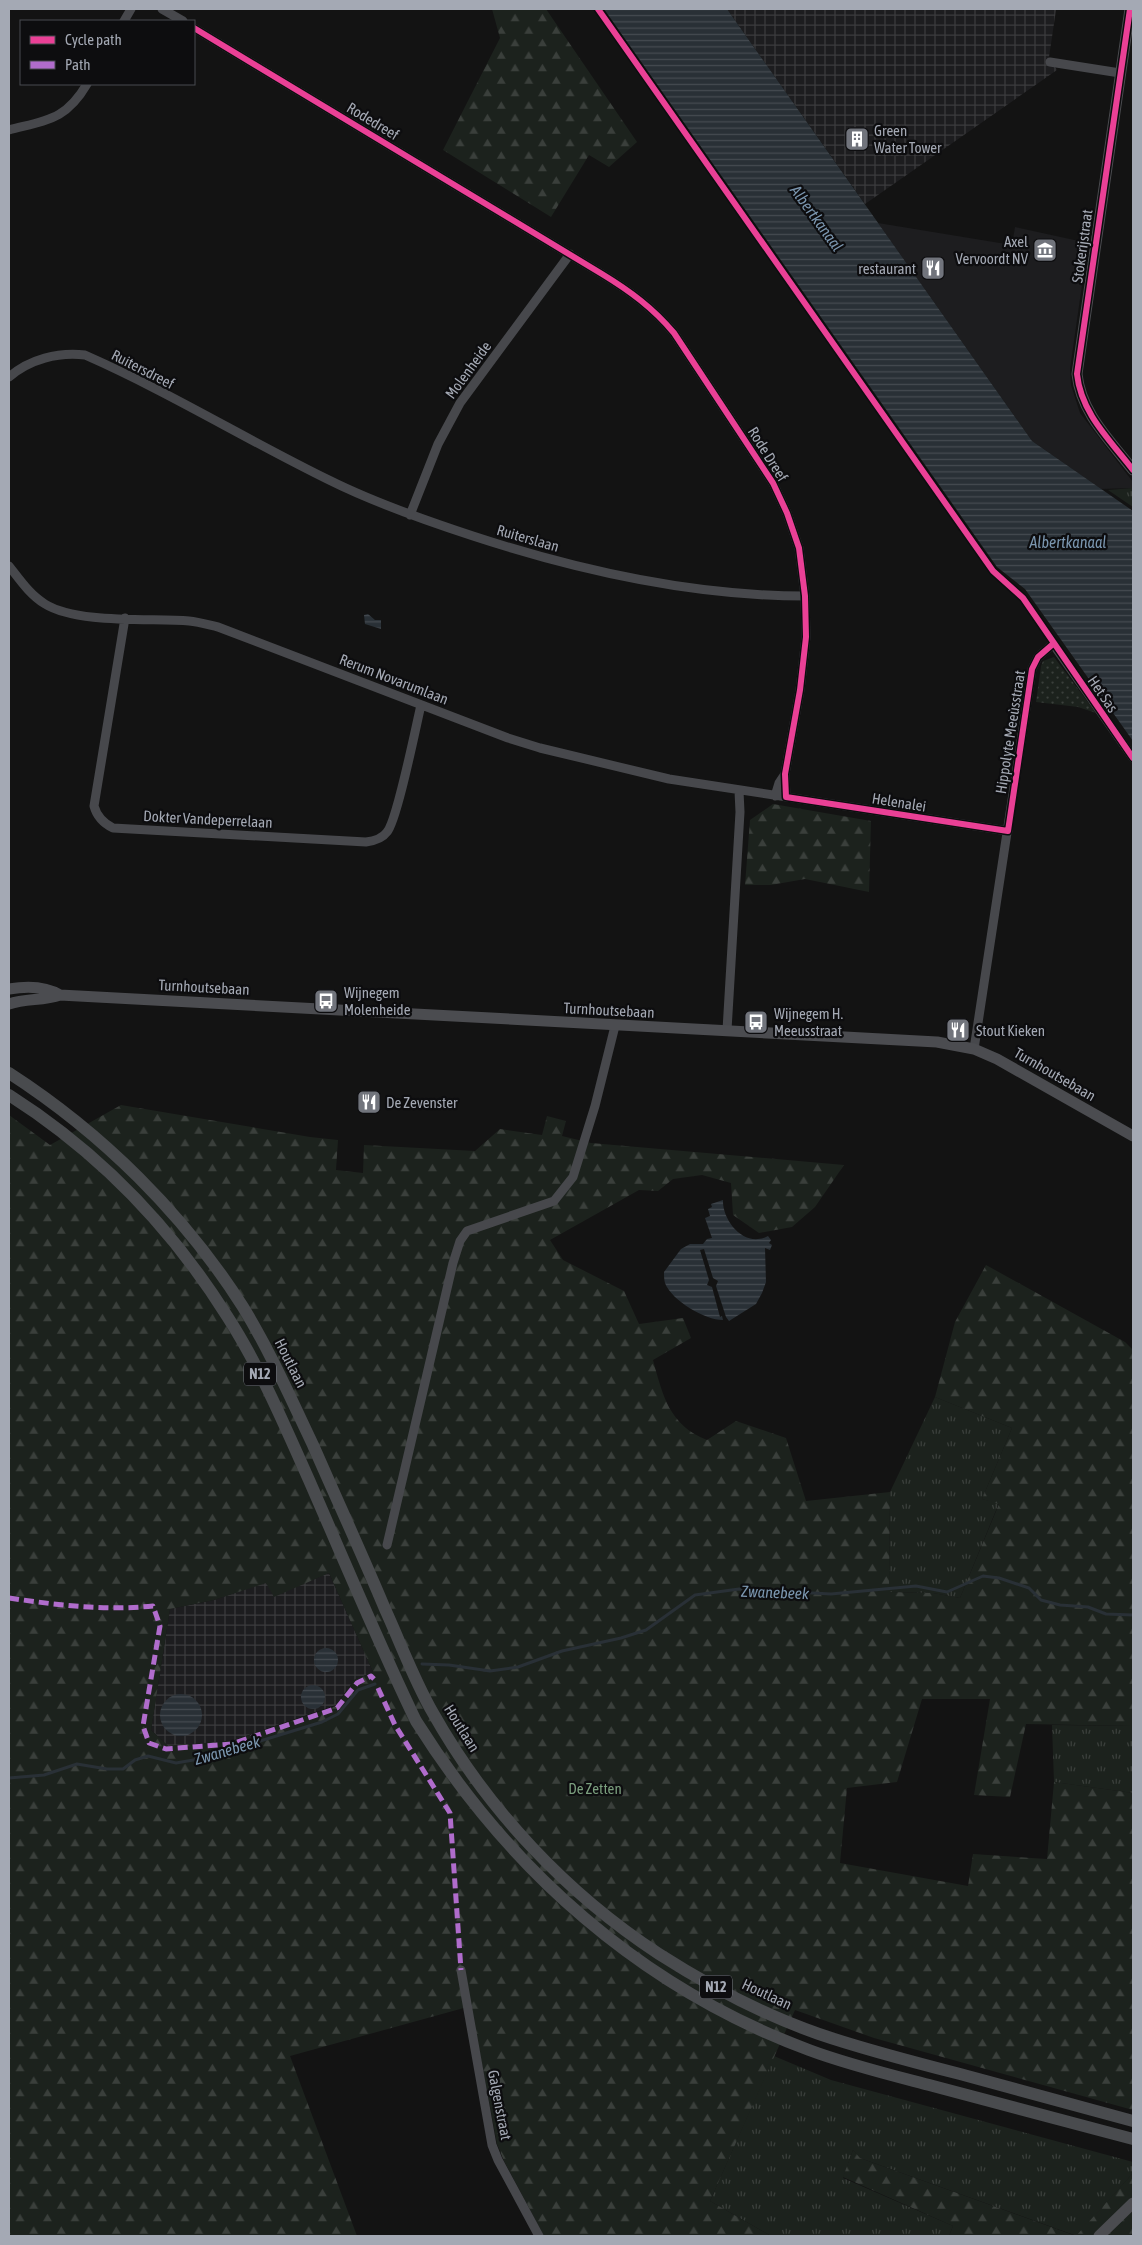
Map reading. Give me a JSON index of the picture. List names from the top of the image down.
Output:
{
  "streets": {
    "main road": [
      "Stokerijstraat",
      "Turnhoutsebaan",
      "Houtlaan",
      "N12"
    ],
    "street": [
      "Rodedreef",
      "Ruitersdreef",
      "Molenheide",
      "Rode Dreef",
      "Ruiterslaan",
      "Rerum Novarumlaan",
      "Het Sas",
      "Hippolyte Meeùsstraat",
      "Helenalei",
      "Dokter Vandeperrelaan",
      "Galgenstraat"
    ]
  },
  "crossings": [
    ["Rodedreef", "Rode Dreef"],
    ["Ruitersdreef", "Ruiterslaan"],
    ["Molenheide", "Rode Dreef"],
    ["Molenheide", "Ruiterslaan"],
    ["Rode Dreef", "Ruiterslaan"],
    ["Rode Dreef", "Rerum Novarumlaan"],
    ["Rode Dreef", "Helenalei"],
    ["Rerum Novarumlaan", "Helenalei"],
    ["Rerum Novarumlaan", "Dokter Vandeperrelaan"],
    ["Het Sas", "Hippolyte Meeùsstraat"],
    ["Hippolyte Meeùsstraat", "Helenalei"],
    ["Hippolyte Meeùsstraat", "Turnhoutsebaan"]
  ],
  "water": ["Albertkanaal", "Zwanebeek"],
  "parks": ["De Zetten"],
  "places": {
    "building": ["Green Water Tower"],
    "museum": ["Axel Vervoordt NV"],
    "restaurant": ["restaurant", "Stout Kieken", "De Zevenster"],
    "bus stop": ["Wijnegem Molenheide", "Wijnegem H. Meeusstraat"]
  },
  "legend": ["Cycle path", "Path"]
}
